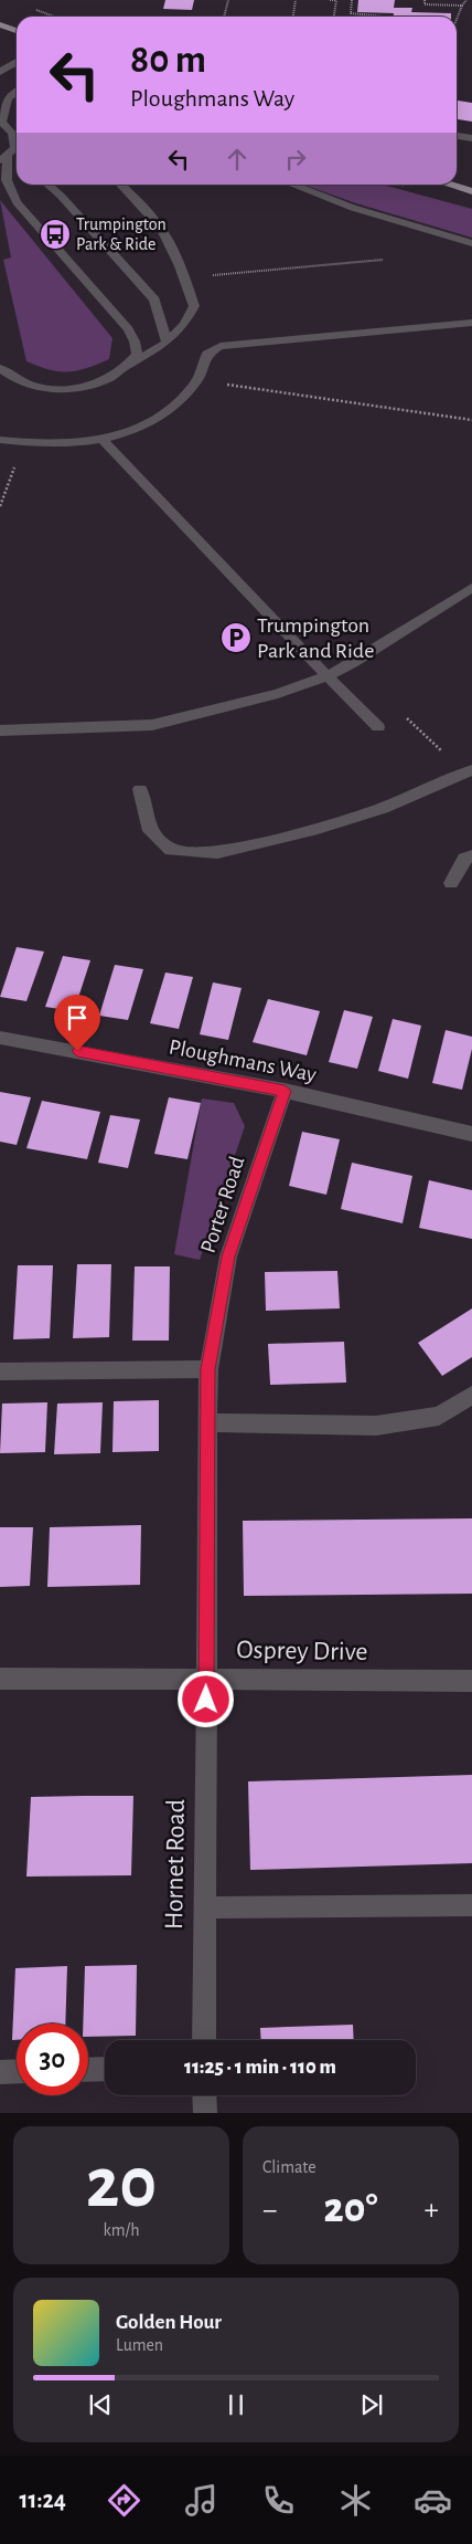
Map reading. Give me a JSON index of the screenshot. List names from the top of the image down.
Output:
{
  "streets": {
    "street": [
      "Ploughmans Way",
      "Porter Road",
      "Osprey Drive",
      "Hornet Road"
    ]
  },
  "crossings": [
    ["Ploughmans Way", "Porter Road"],
    ["Porter Road", "Osprey Drive"],
    ["Porter Road", "Hornet Road"],
    ["Osprey Drive", "Hornet Road"]
  ],
  "places": {
    "bus stop": ["Trumpington Park & Ride"],
    "parking": ["Trumpington Park and Ride"]
  },
  "page": {
    "turn": ["80 m", "Ploughmans Way"],
    "limit": "30",
    "trip": "11:25 · 1 min · 110 m",
    "tile": [
      ["20", "km/h"],
      "Climate"
    ],
    "heat": ["−", "20°", "+"],
    "song": ["Golden Hour", "Lumen"],
    "tabs": "11:24"
  }
}
